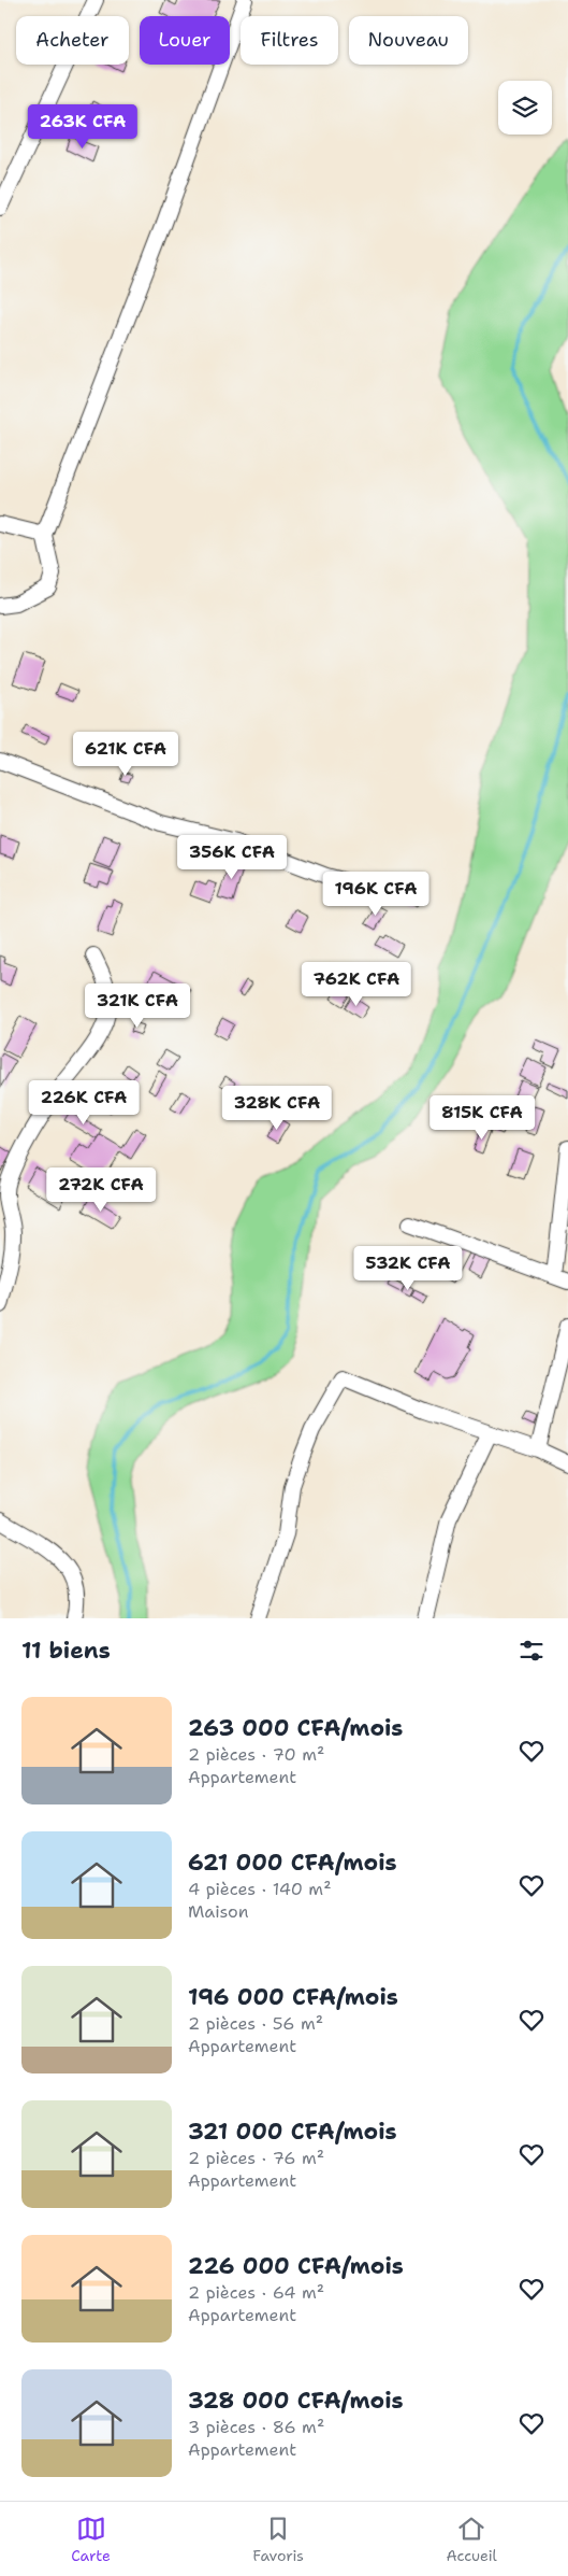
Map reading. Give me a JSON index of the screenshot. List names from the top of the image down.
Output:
{
  "page": {
    "chip": [
      "Acheter",
      "Louer",
      "Filtres",
      "Nouveau"
    ],
    "price": [
      "263K CFA",
      "621K CFA",
      "356K CFA",
      "196K CFA",
      "762K CFA",
      "321K CFA",
      "226K CFA",
      "328K CFA",
      "815K CFA",
      "272K CFA",
      "532K CFA"
    ],
    "heading": "11 biens",
    "list": [
      {
        "name": "263 000 CFA/mois",
        "note": "2 pièces · 70 m² · Appartement"
      },
      {
        "name": "621 000 CFA/mois",
        "note": "4 pièces · 140 m² · Maison"
      },
      {
        "name": "196 000 CFA/mois",
        "note": "2 pièces · 56 m² · Appartement"
      },
      {
        "name": "321 000 CFA/mois",
        "note": "2 pièces · 76 m² · Appartement"
      },
      {
        "name": "226 000 CFA/mois",
        "note": "2 pièces · 64 m² · Appartement"
      },
      {
        "name": "328 000 CFA/mois",
        "note": "3 pièces · 86 m² · Appartement"
      }
    ],
    "tabs": ["Carte", "Favoris", "Accueil"]
  }
}
